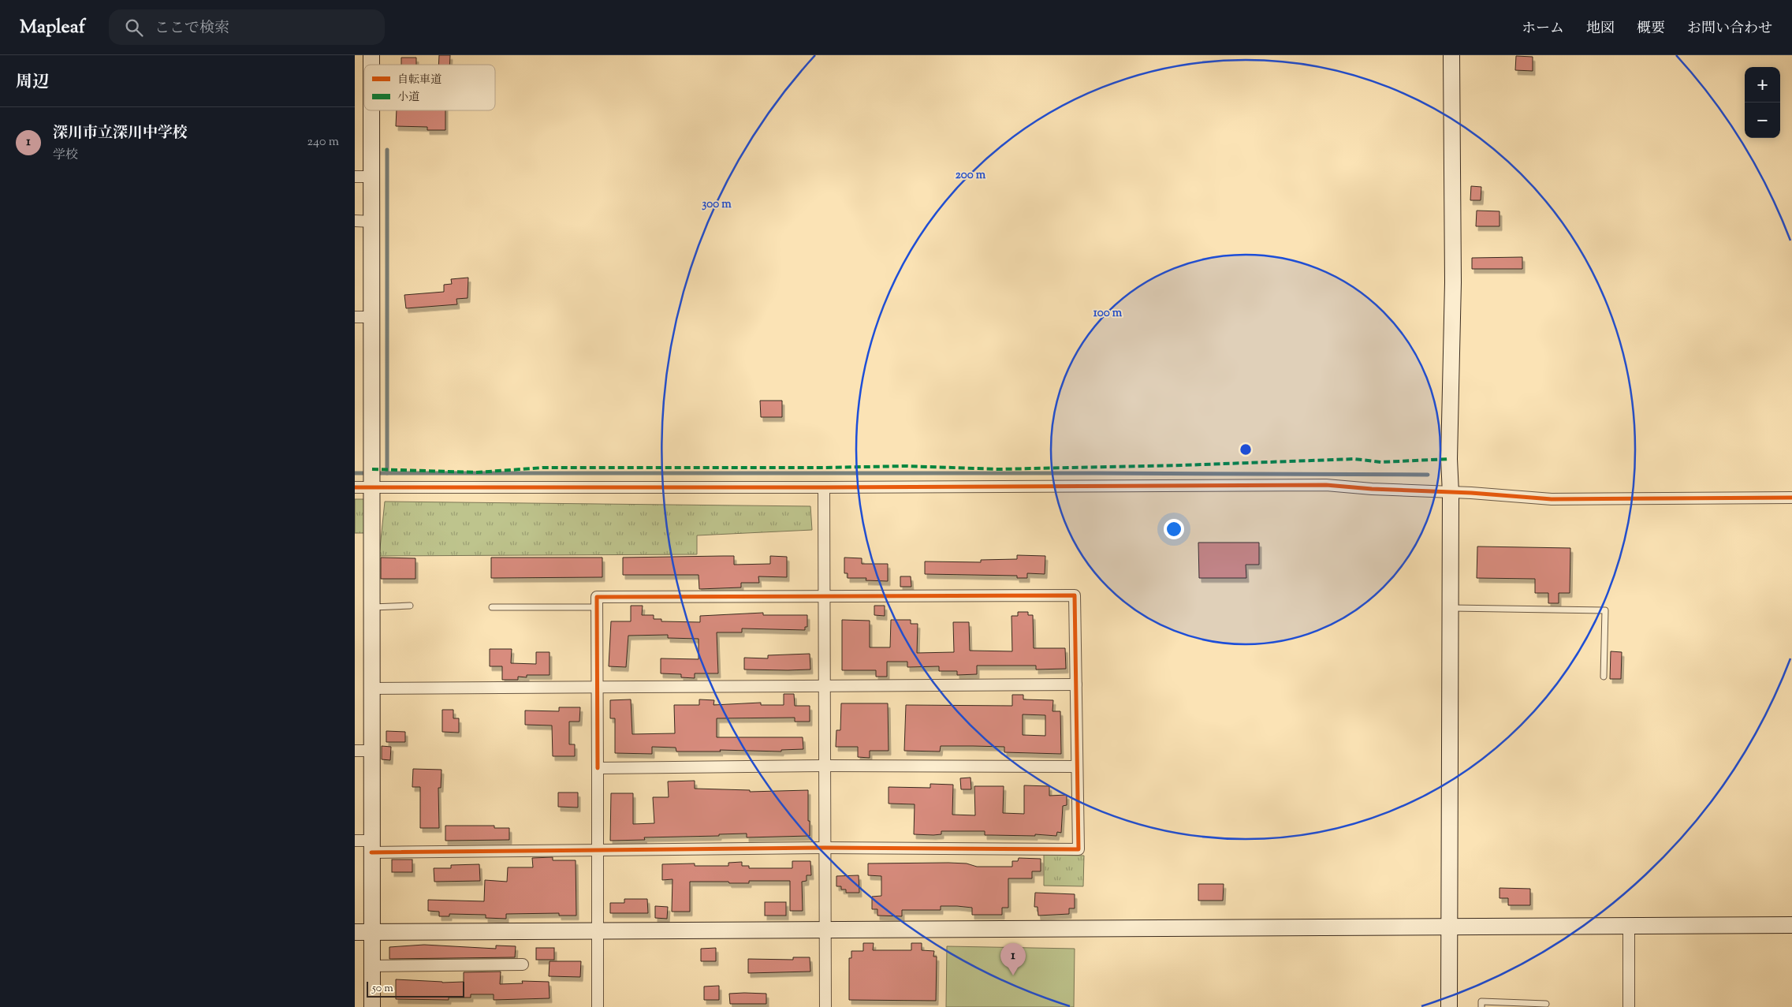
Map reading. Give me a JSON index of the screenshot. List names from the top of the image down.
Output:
{
  "legend": ["自転車道", "小道"],
  "scale_bar": "50 m",
  "page": {
    "header": "Mapleaf",
    "search": "ここで検索",
    "nav": [
      "ホーム",
      "地図",
      "概要",
      "お問い合わせ"
    ],
    "heading": "周辺",
    "map_buttons": ["+", "−"],
    "list": [
      {
        "mark": "1",
        "name": "深川市立深川中学校",
        "note": "学校",
        "value": "240 m"
      }
    ],
    "pins": "1",
    "scale": "50 m"
  },
  "rings": ["200 m", "300 m", "100 m"]
}
